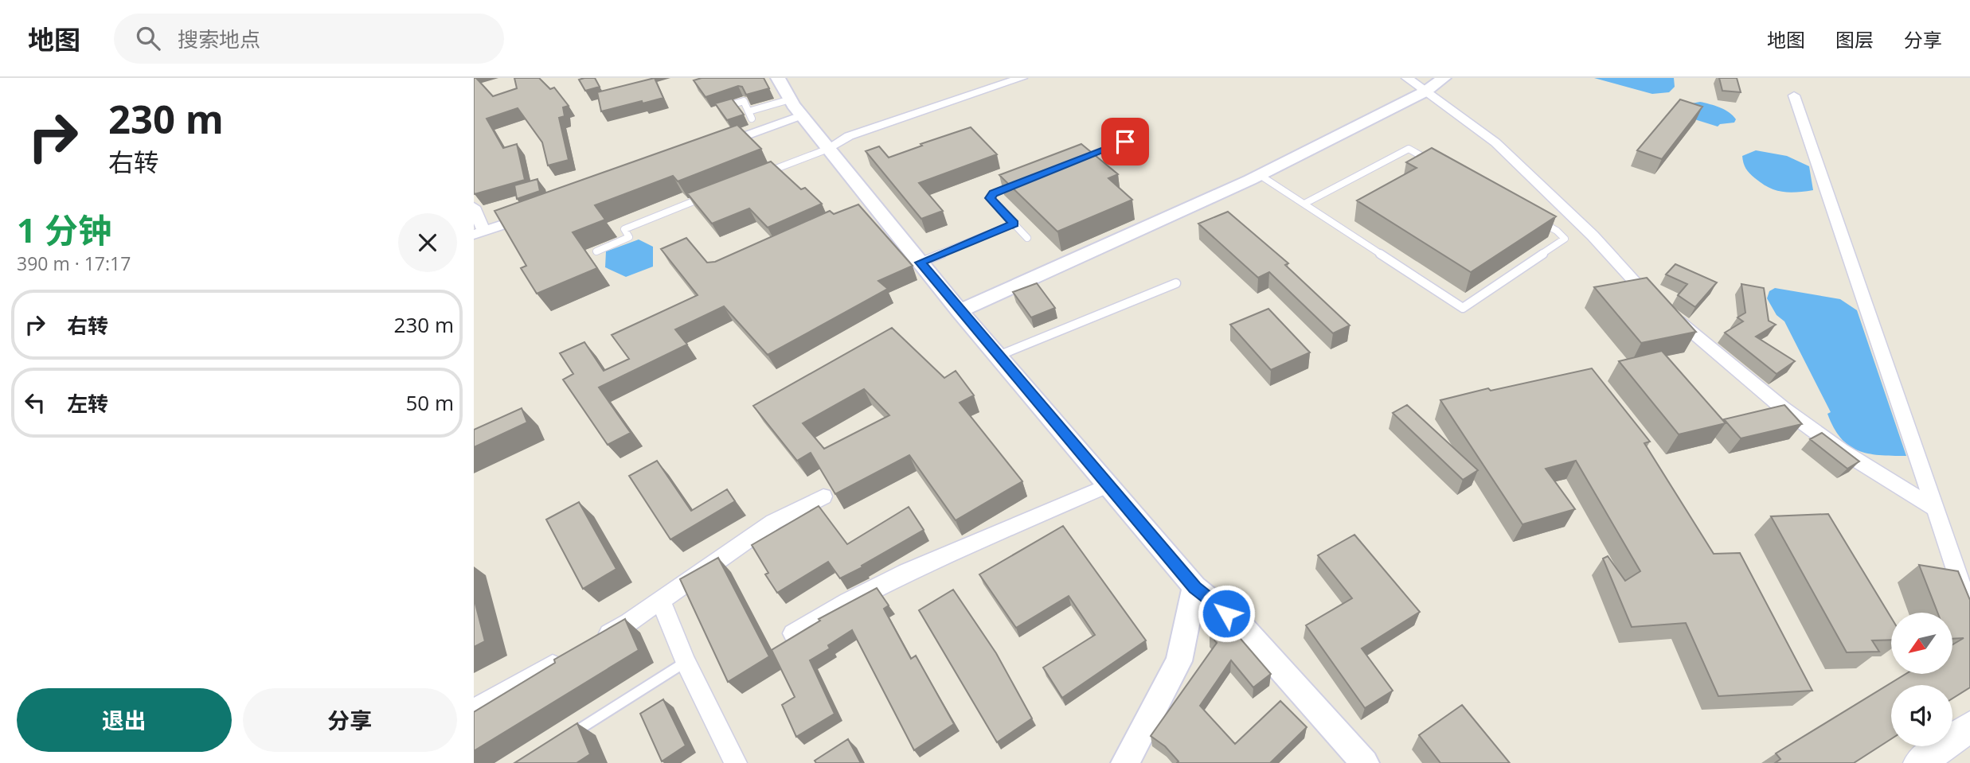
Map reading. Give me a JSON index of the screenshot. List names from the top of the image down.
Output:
{
  "north": "bottom left",
  "page": {
    "header": "地图",
    "search": "搜索地点",
    "nav": ["地图", "图层", "分享"],
    "turn": ["230 m", "右转"],
    "heading": ["1 分钟", "390 m · 17:17"],
    "list": [
      {
        "name": "右转",
        "value": "230 m"
      },
      {
        "name": "左转",
        "value": "50 m"
      }
    ],
    "buttons": ["退出", "分享"]
  }
}
